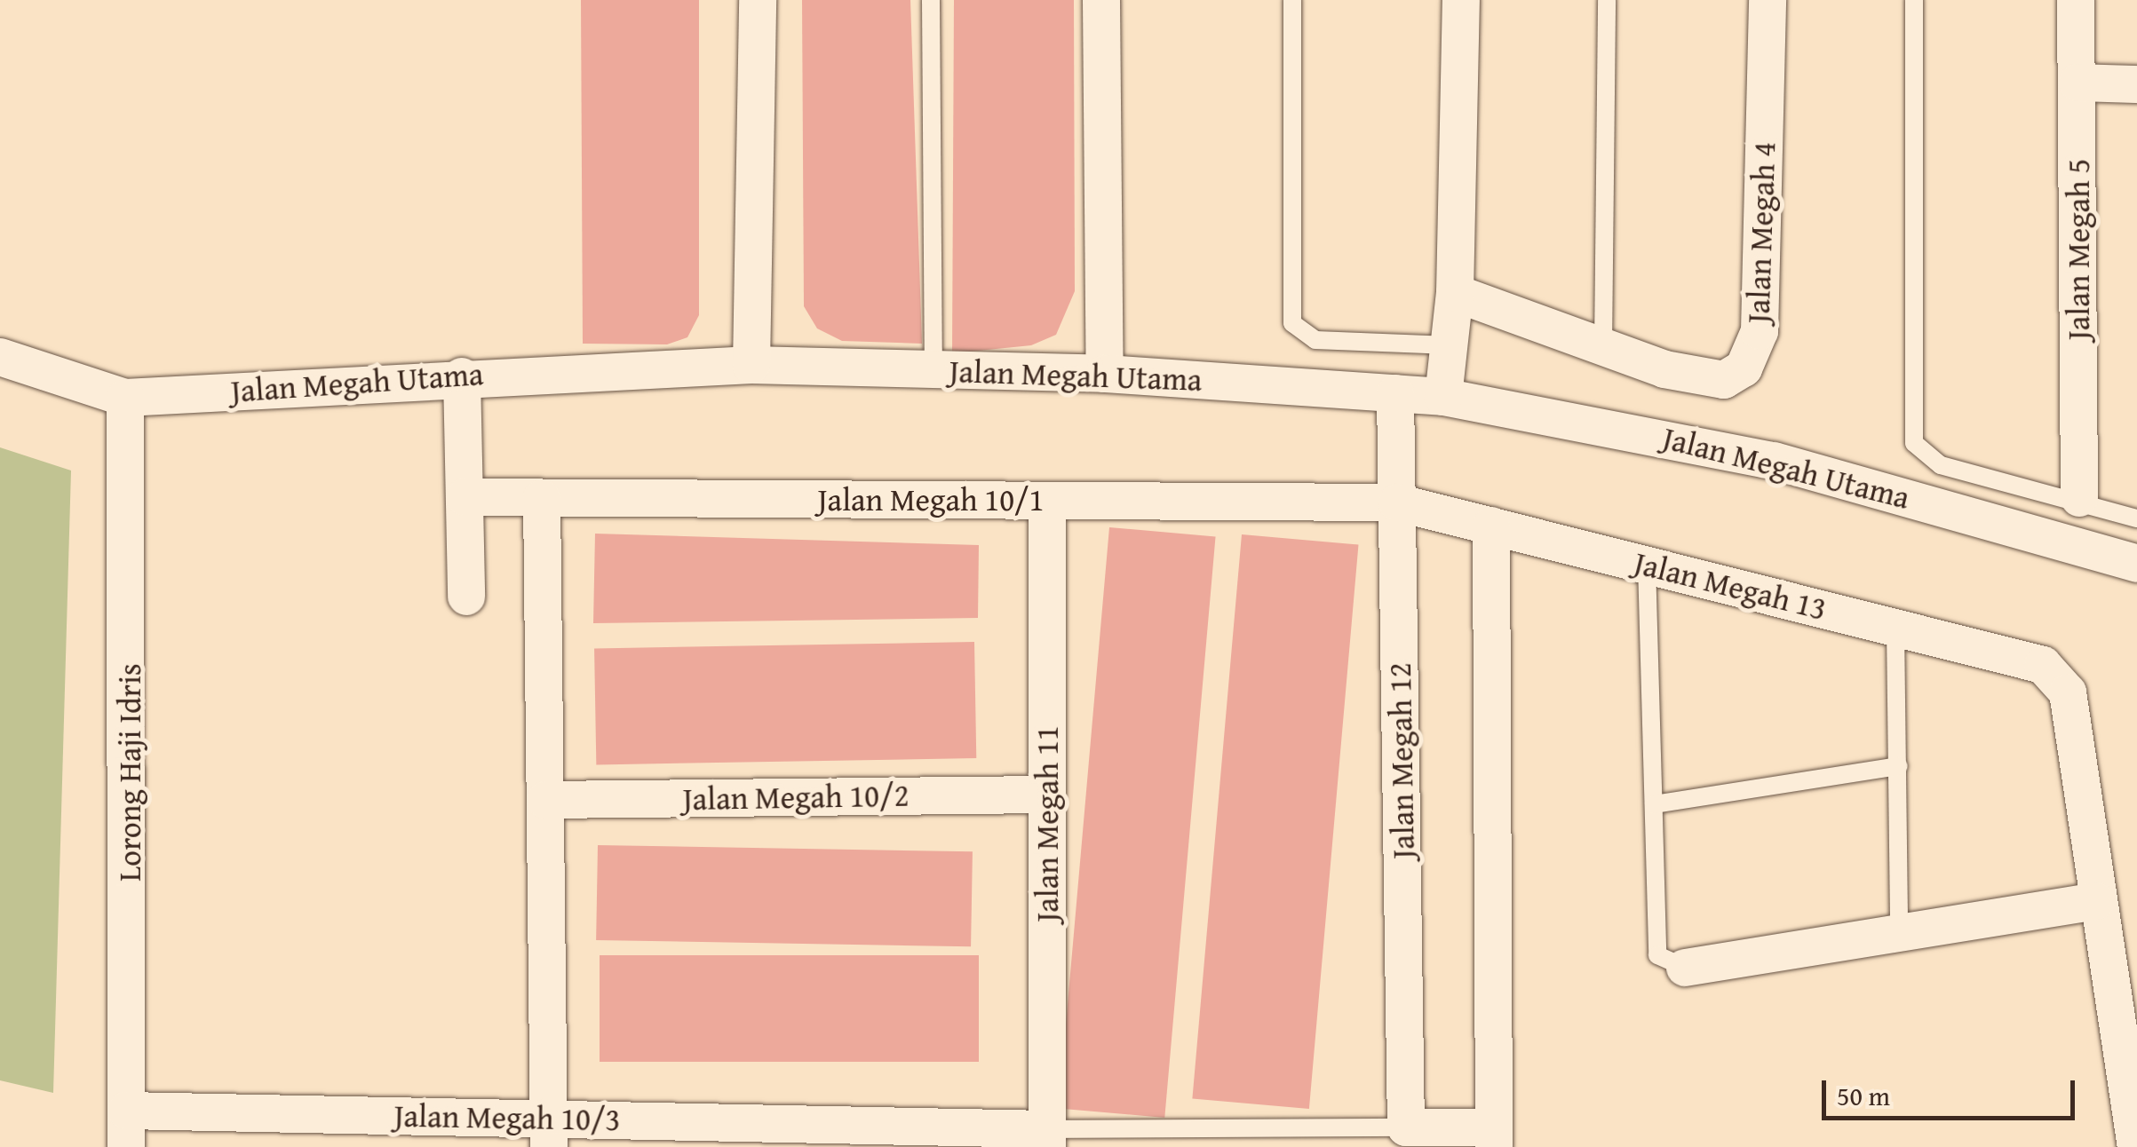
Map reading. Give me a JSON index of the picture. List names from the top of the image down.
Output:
{
  "streets": {
    "street": [
      "Jalan Megah 4",
      "Jalan Megah 5",
      "Jalan Megah Utama",
      "Jalan Megah 10/1",
      "Jalan Megah 13",
      "Jalan Megah 12",
      "Lorong Haji Idris",
      "Jalan Megah 10/2",
      "Jalan Megah 11",
      "Jalan Megah 10/3"
    ]
  },
  "crossings": [
    ["Jalan Megah Utama", "Jalan Megah 12"],
    ["Jalan Megah Utama", "Lorong Haji Idris"],
    ["Jalan Megah 10/1", "Jalan Megah 13"],
    ["Jalan Megah 10/1", "Jalan Megah 12"],
    ["Jalan Megah 10/1", "Jalan Megah 11"],
    ["Jalan Megah 13", "Jalan Megah 12"],
    ["Lorong Haji Idris", "Jalan Megah 10/3"],
    ["Jalan Megah 10/2", "Jalan Megah 11"],
    ["Jalan Megah 11", "Jalan Megah 10/3"]
  ],
  "scale_bar": "50 m"
}
